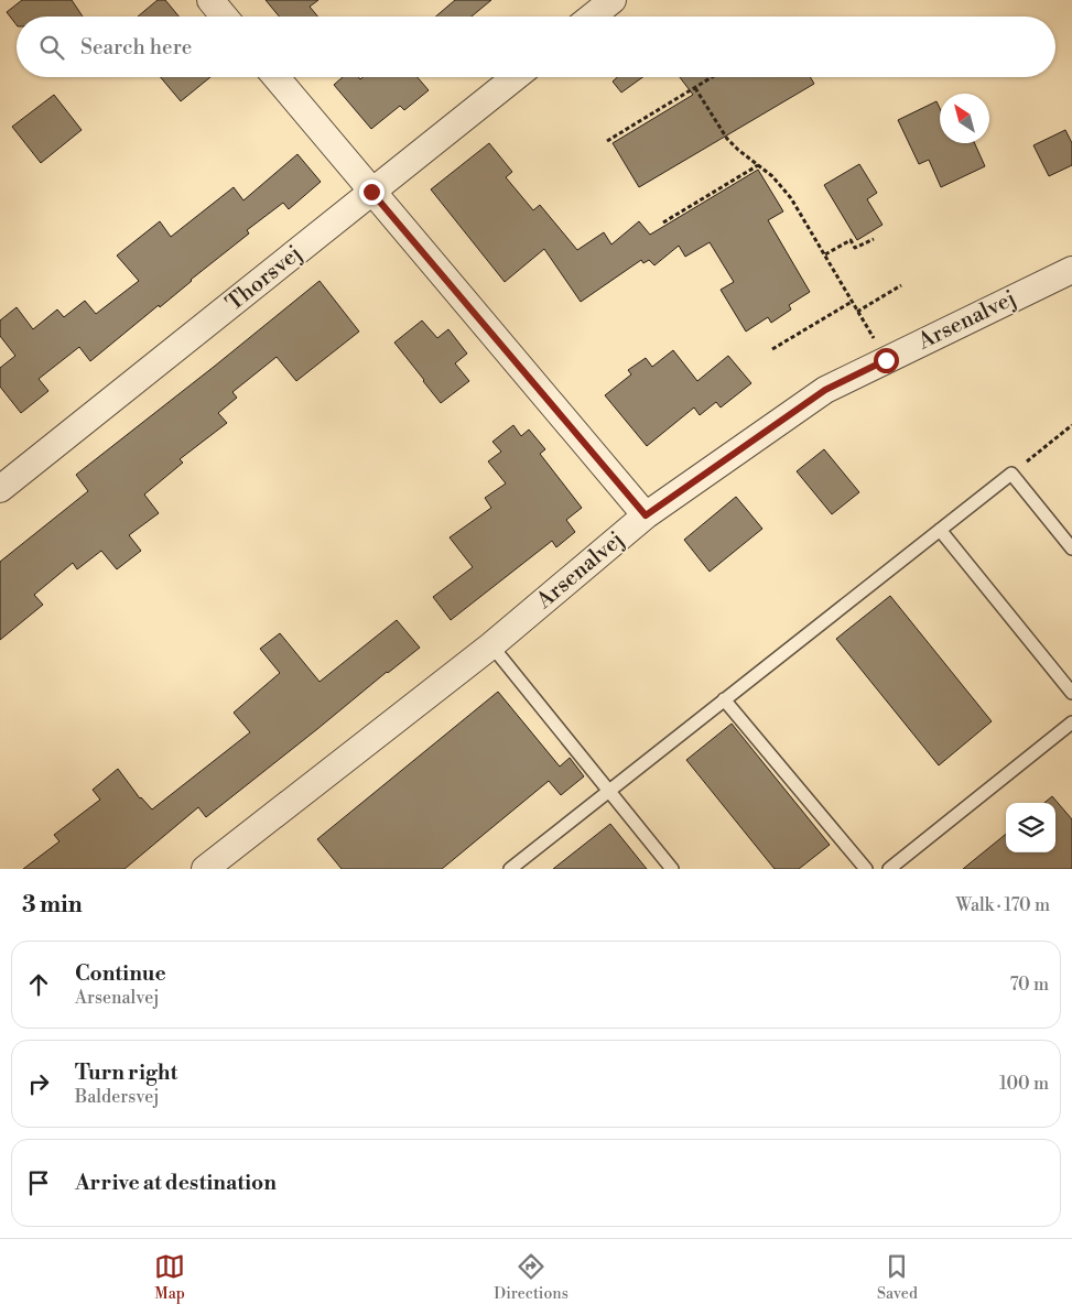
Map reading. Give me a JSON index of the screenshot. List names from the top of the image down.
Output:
{
  "streets": {
    "street": ["Thorsvej", "Arsenalvej"]
  },
  "north": "top left",
  "page": {
    "search": "Search here",
    "heading": ["3 min", "Walk · 170 m"],
    "list": [
      ["Continue", "Arsenalvej", "70 m"],
      ["Turn right", "Baldersvej", "100 m"],
      "Arrive at destination"
    ],
    "nav": ["Map", "Directions", "Saved"]
  }
}
